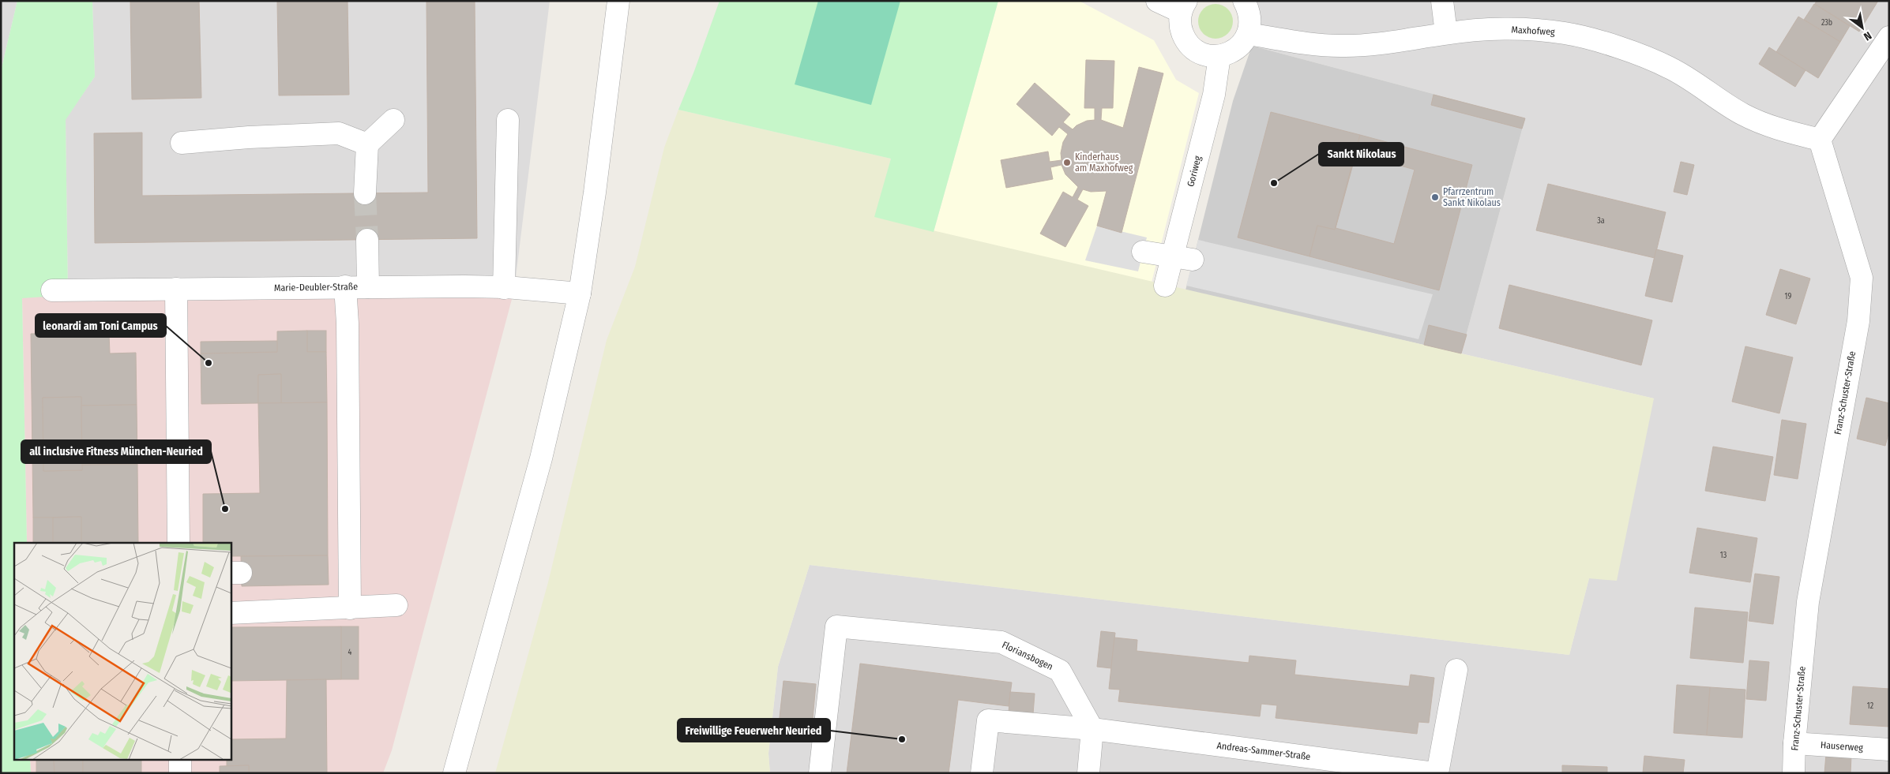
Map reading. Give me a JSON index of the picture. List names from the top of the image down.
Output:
{
  "streets": {
    "street": [
      "Maxhofweg",
      "Goriweg",
      "Marie-Deubler-Straße",
      "Franz-Schuster-Straße",
      "Floriansbogen",
      "Hauserweg",
      "Andreas-Sammer-Straße"
    ]
  },
  "crossings": [
    ["Maxhofweg", "Franz-Schuster-Straße"],
    ["Franz-Schuster-Straße", "Hauserweg"],
    ["Floriansbogen", "Andreas-Sammer-Straße"]
  ],
  "places": [
    "Kinderhaus am Maxhofweg",
    "Sankt Nikolaus",
    "Pfarrzentrum Sankt Nikolaus",
    "leonardi am Toni Campus",
    "all inclusive Fitness München-Neuried",
    "Freiwillige Feuerwehr Neuried"
  ],
  "house_numbers": [
    "23b",
    "3a",
    "19",
    "13",
    "4",
    "12"
  ],
  "north": "bottom right"
}
